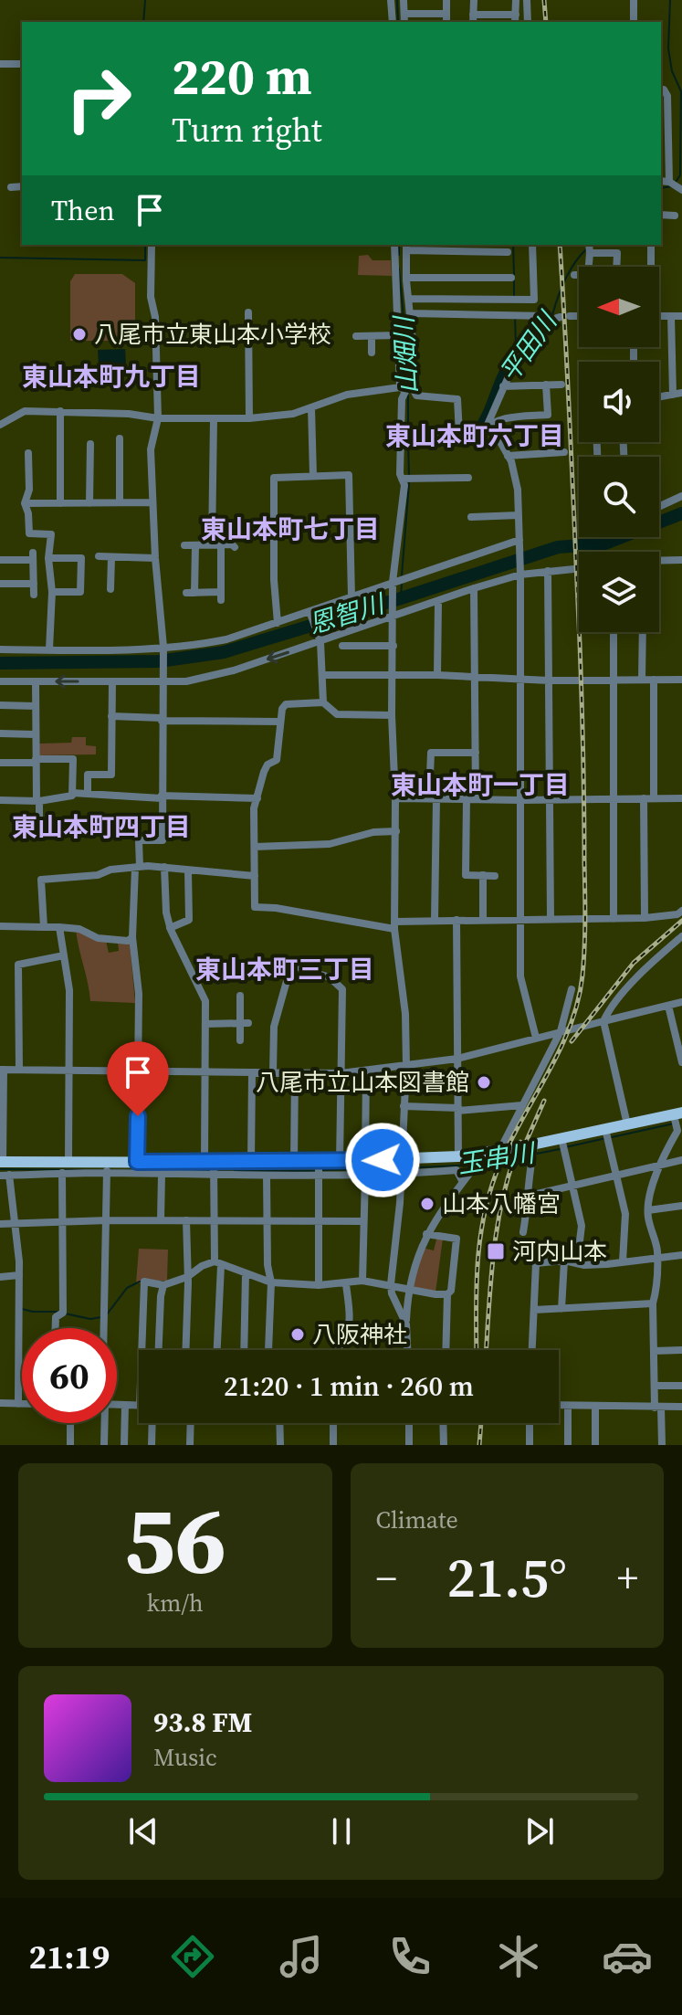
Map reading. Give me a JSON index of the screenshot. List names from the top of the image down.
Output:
{
  "districts": [
    "東山本町九丁目",
    "東山本町六丁目",
    "東山本町七丁目",
    "東山本町一丁目",
    "東山本町四丁目",
    "東山本町三丁目"
  ],
  "water": [
    "平田川",
    "山畑川",
    "恩智川",
    "玉串川"
  ],
  "places": {
    "other": [
      "八尾市立東山本小学校",
      "八尾市立山本図書館",
      "山本八幡宮",
      "八阪神社"
    ],
    "transit": ["河内山本"]
  },
  "north": "left",
  "page": {
    "turn": ["220 m", "Turn right"],
    "then": "Then",
    "limit": "60",
    "trip": "21:20 · 1 min · 260 m",
    "tile": [
      ["56", "km/h"],
      "Climate"
    ],
    "heat": ["−", "21.5°", "+"],
    "song": ["93.8 FM", "Music"],
    "tabs": "21:19"
  }
}
